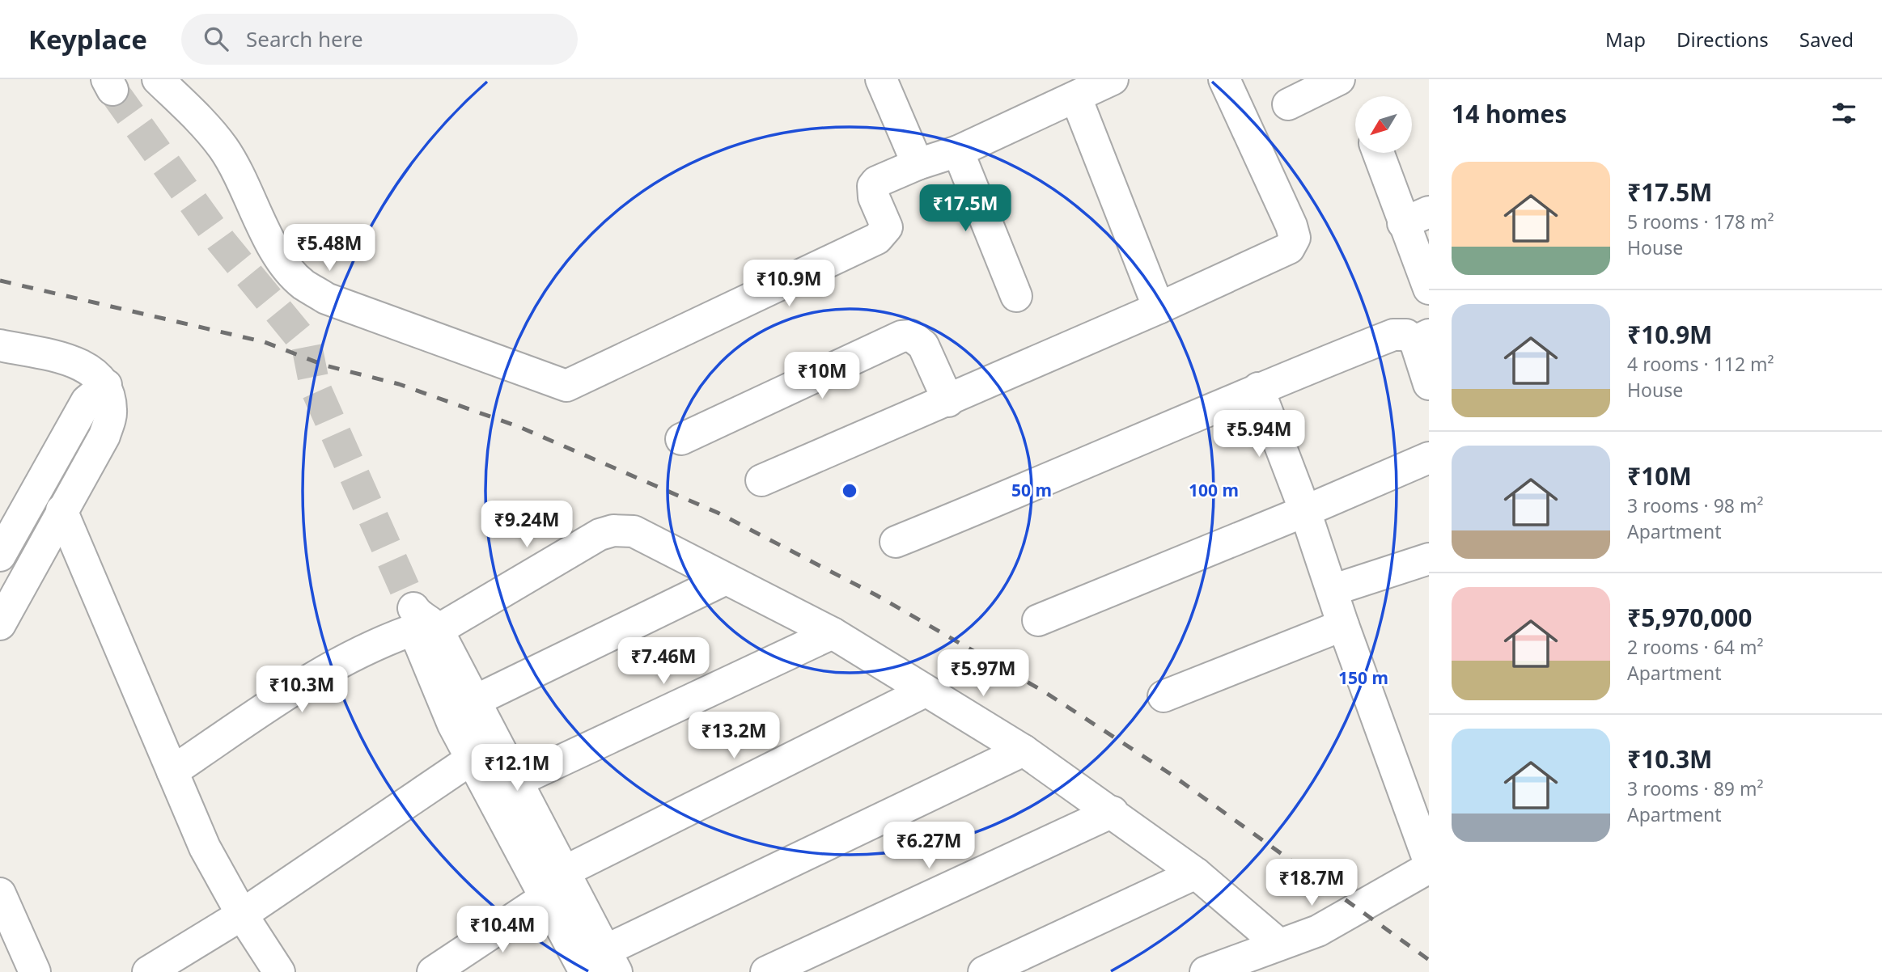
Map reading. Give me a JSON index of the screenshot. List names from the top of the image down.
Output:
{
  "north": "bottom left",
  "page": {
    "header": "Keyplace",
    "search": "Search here",
    "nav": ["Map", "Directions", "Saved"],
    "heading": "14 homes",
    "list": [
      {
        "name": "₹17.5M",
        "note": "5 rooms · 178 m² · House"
      },
      {
        "name": "₹10.9M",
        "note": "4 rooms · 112 m² · House"
      },
      {
        "name": "₹10M",
        "note": "3 rooms · 98 m² · Apartment"
      },
      {
        "name": "₹5,970,000",
        "note": "2 rooms · 64 m² · Apartment"
      },
      {
        "name": "₹10.3M",
        "note": "3 rooms · 89 m² · Apartment"
      }
    ],
    "price": [
      "₹17.5M",
      "₹5.48M",
      "₹10.9M",
      "₹10M",
      "₹5.94M",
      "₹9.24M",
      "₹7.46M",
      "₹5.97M",
      "₹10.3M",
      "₹13.2M",
      "₹12.1M",
      "₹6.27M",
      "₹18.7M",
      "₹10.4M"
    ]
  },
  "rings": ["50 m", "100 m", "150 m"]
}
